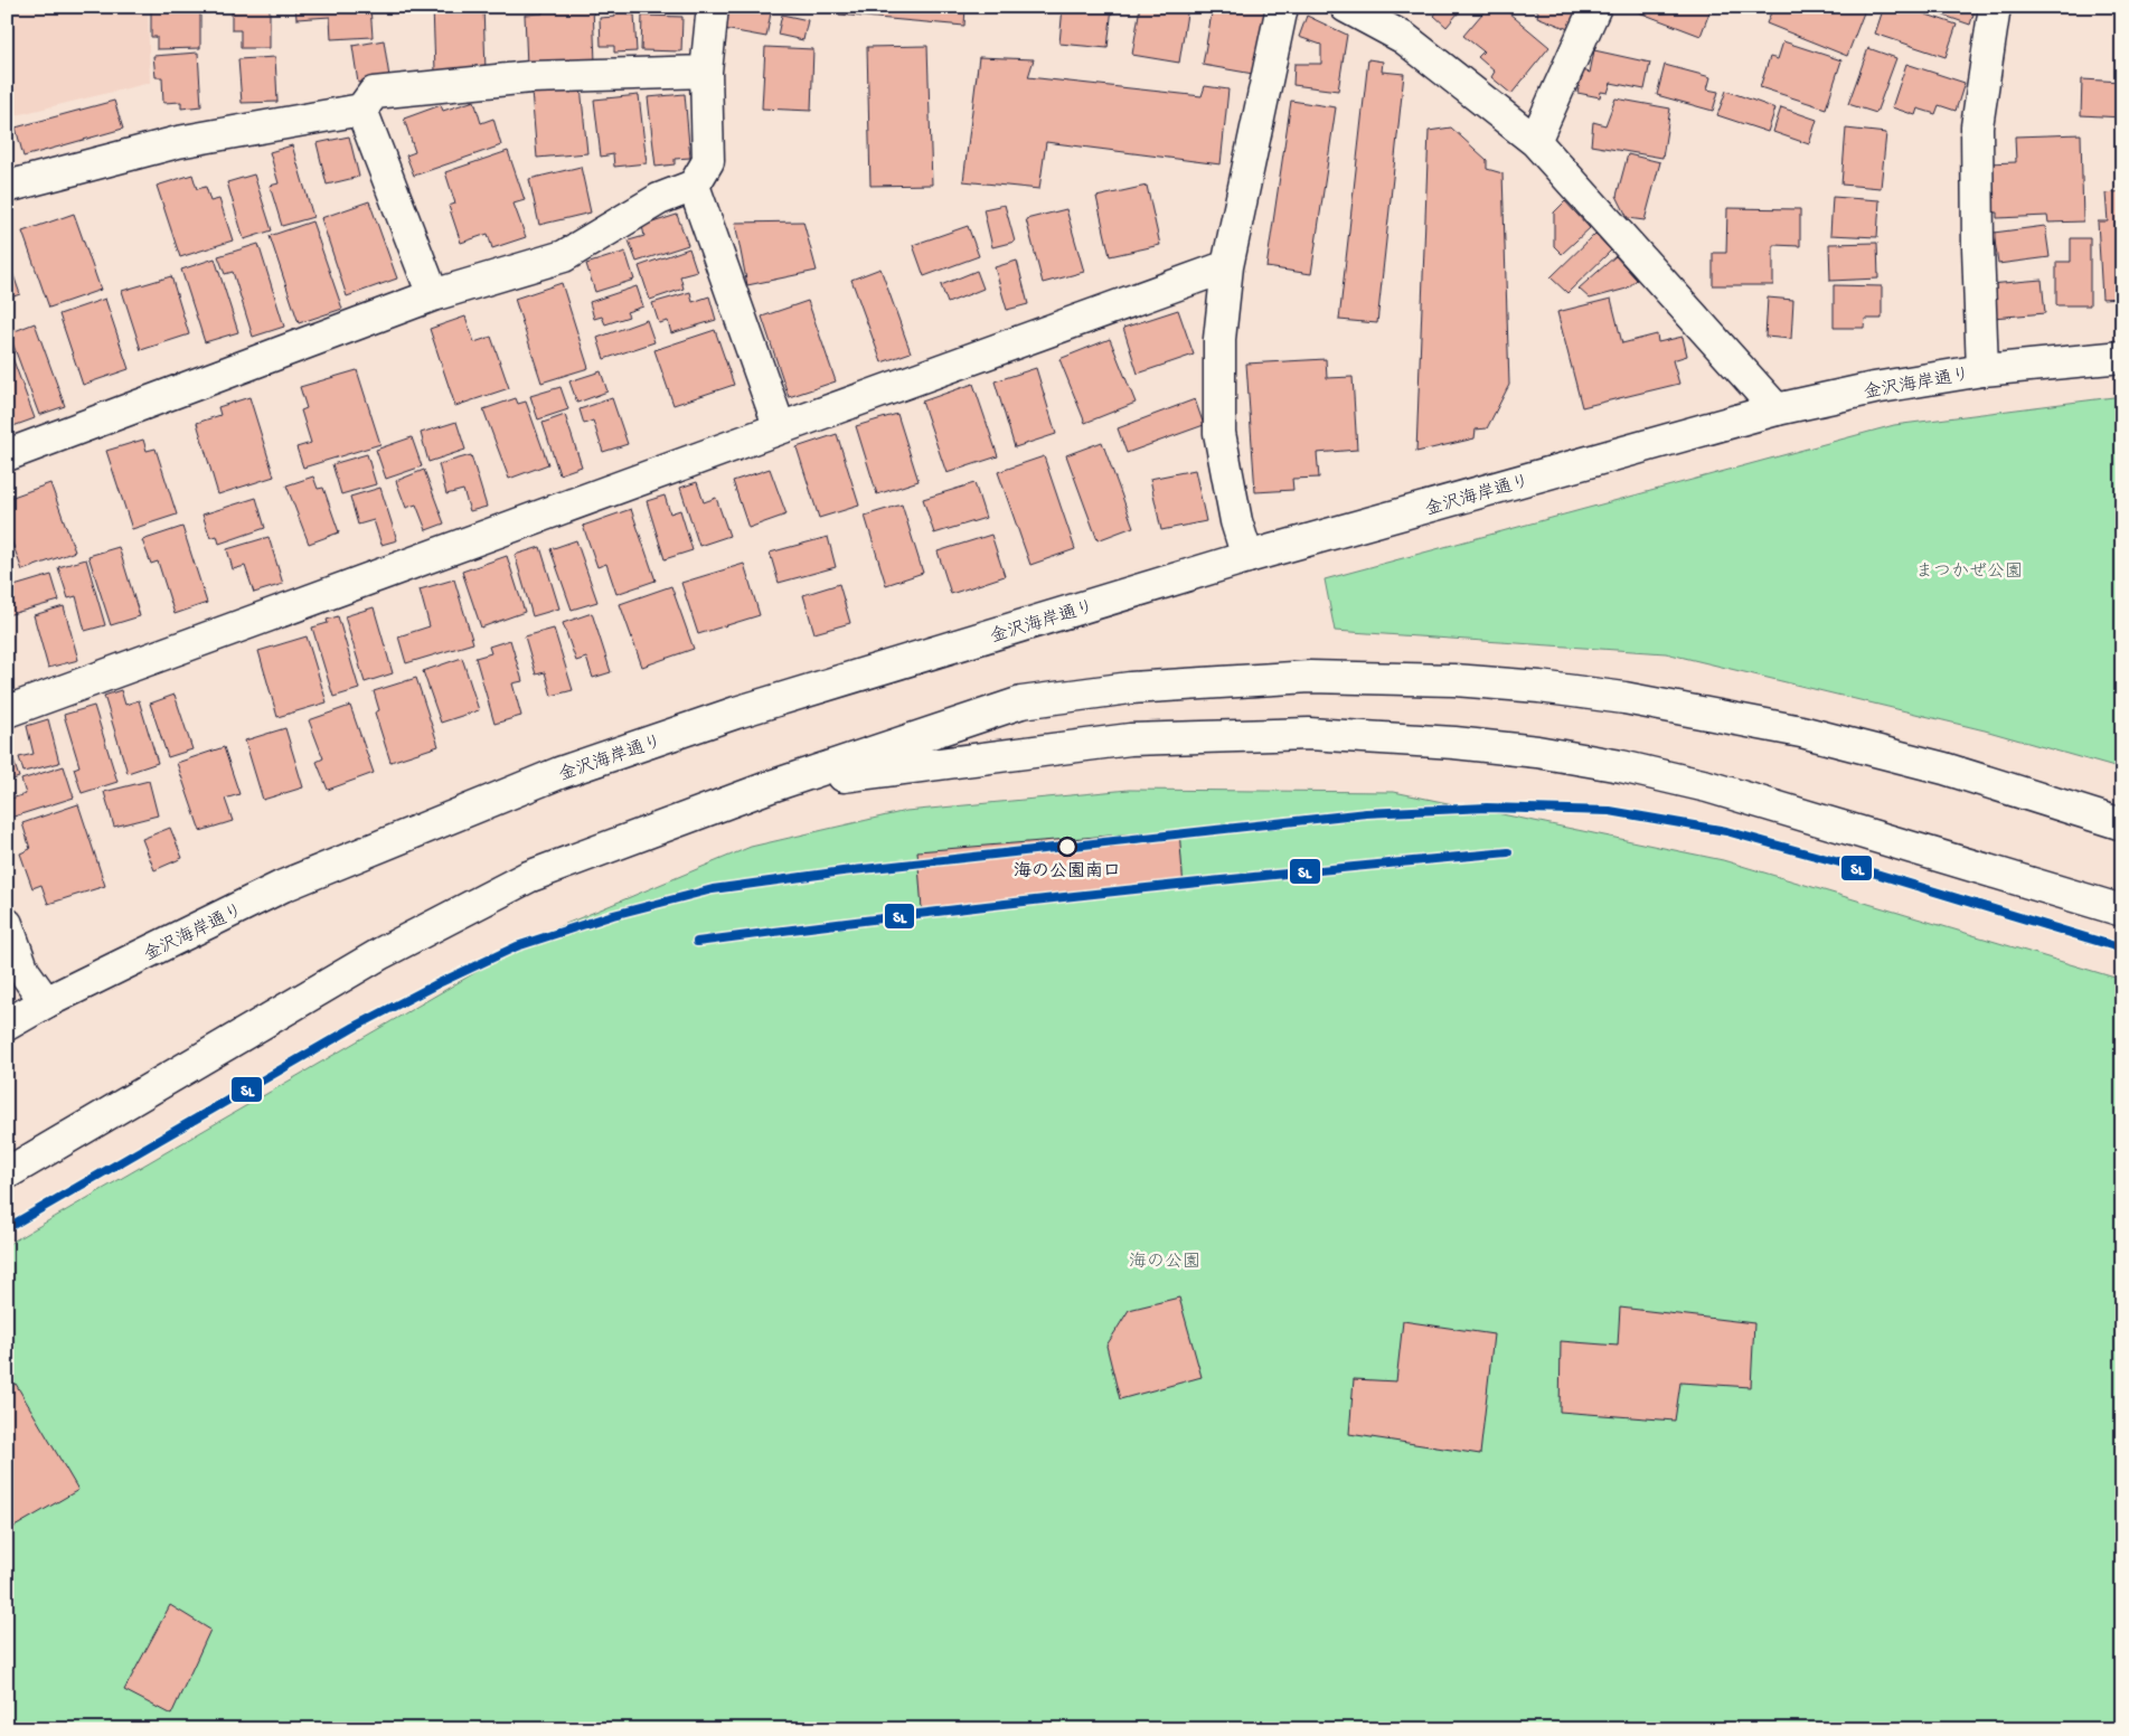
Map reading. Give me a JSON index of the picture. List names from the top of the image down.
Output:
{
  "streets": {
    "street": ["金沢海岸通り"]
  },
  "parks": ["まつかぜ公園", "海の公園"],
  "places": ["海の公園南口"],
  "lines": ["transit line SL"]
}
